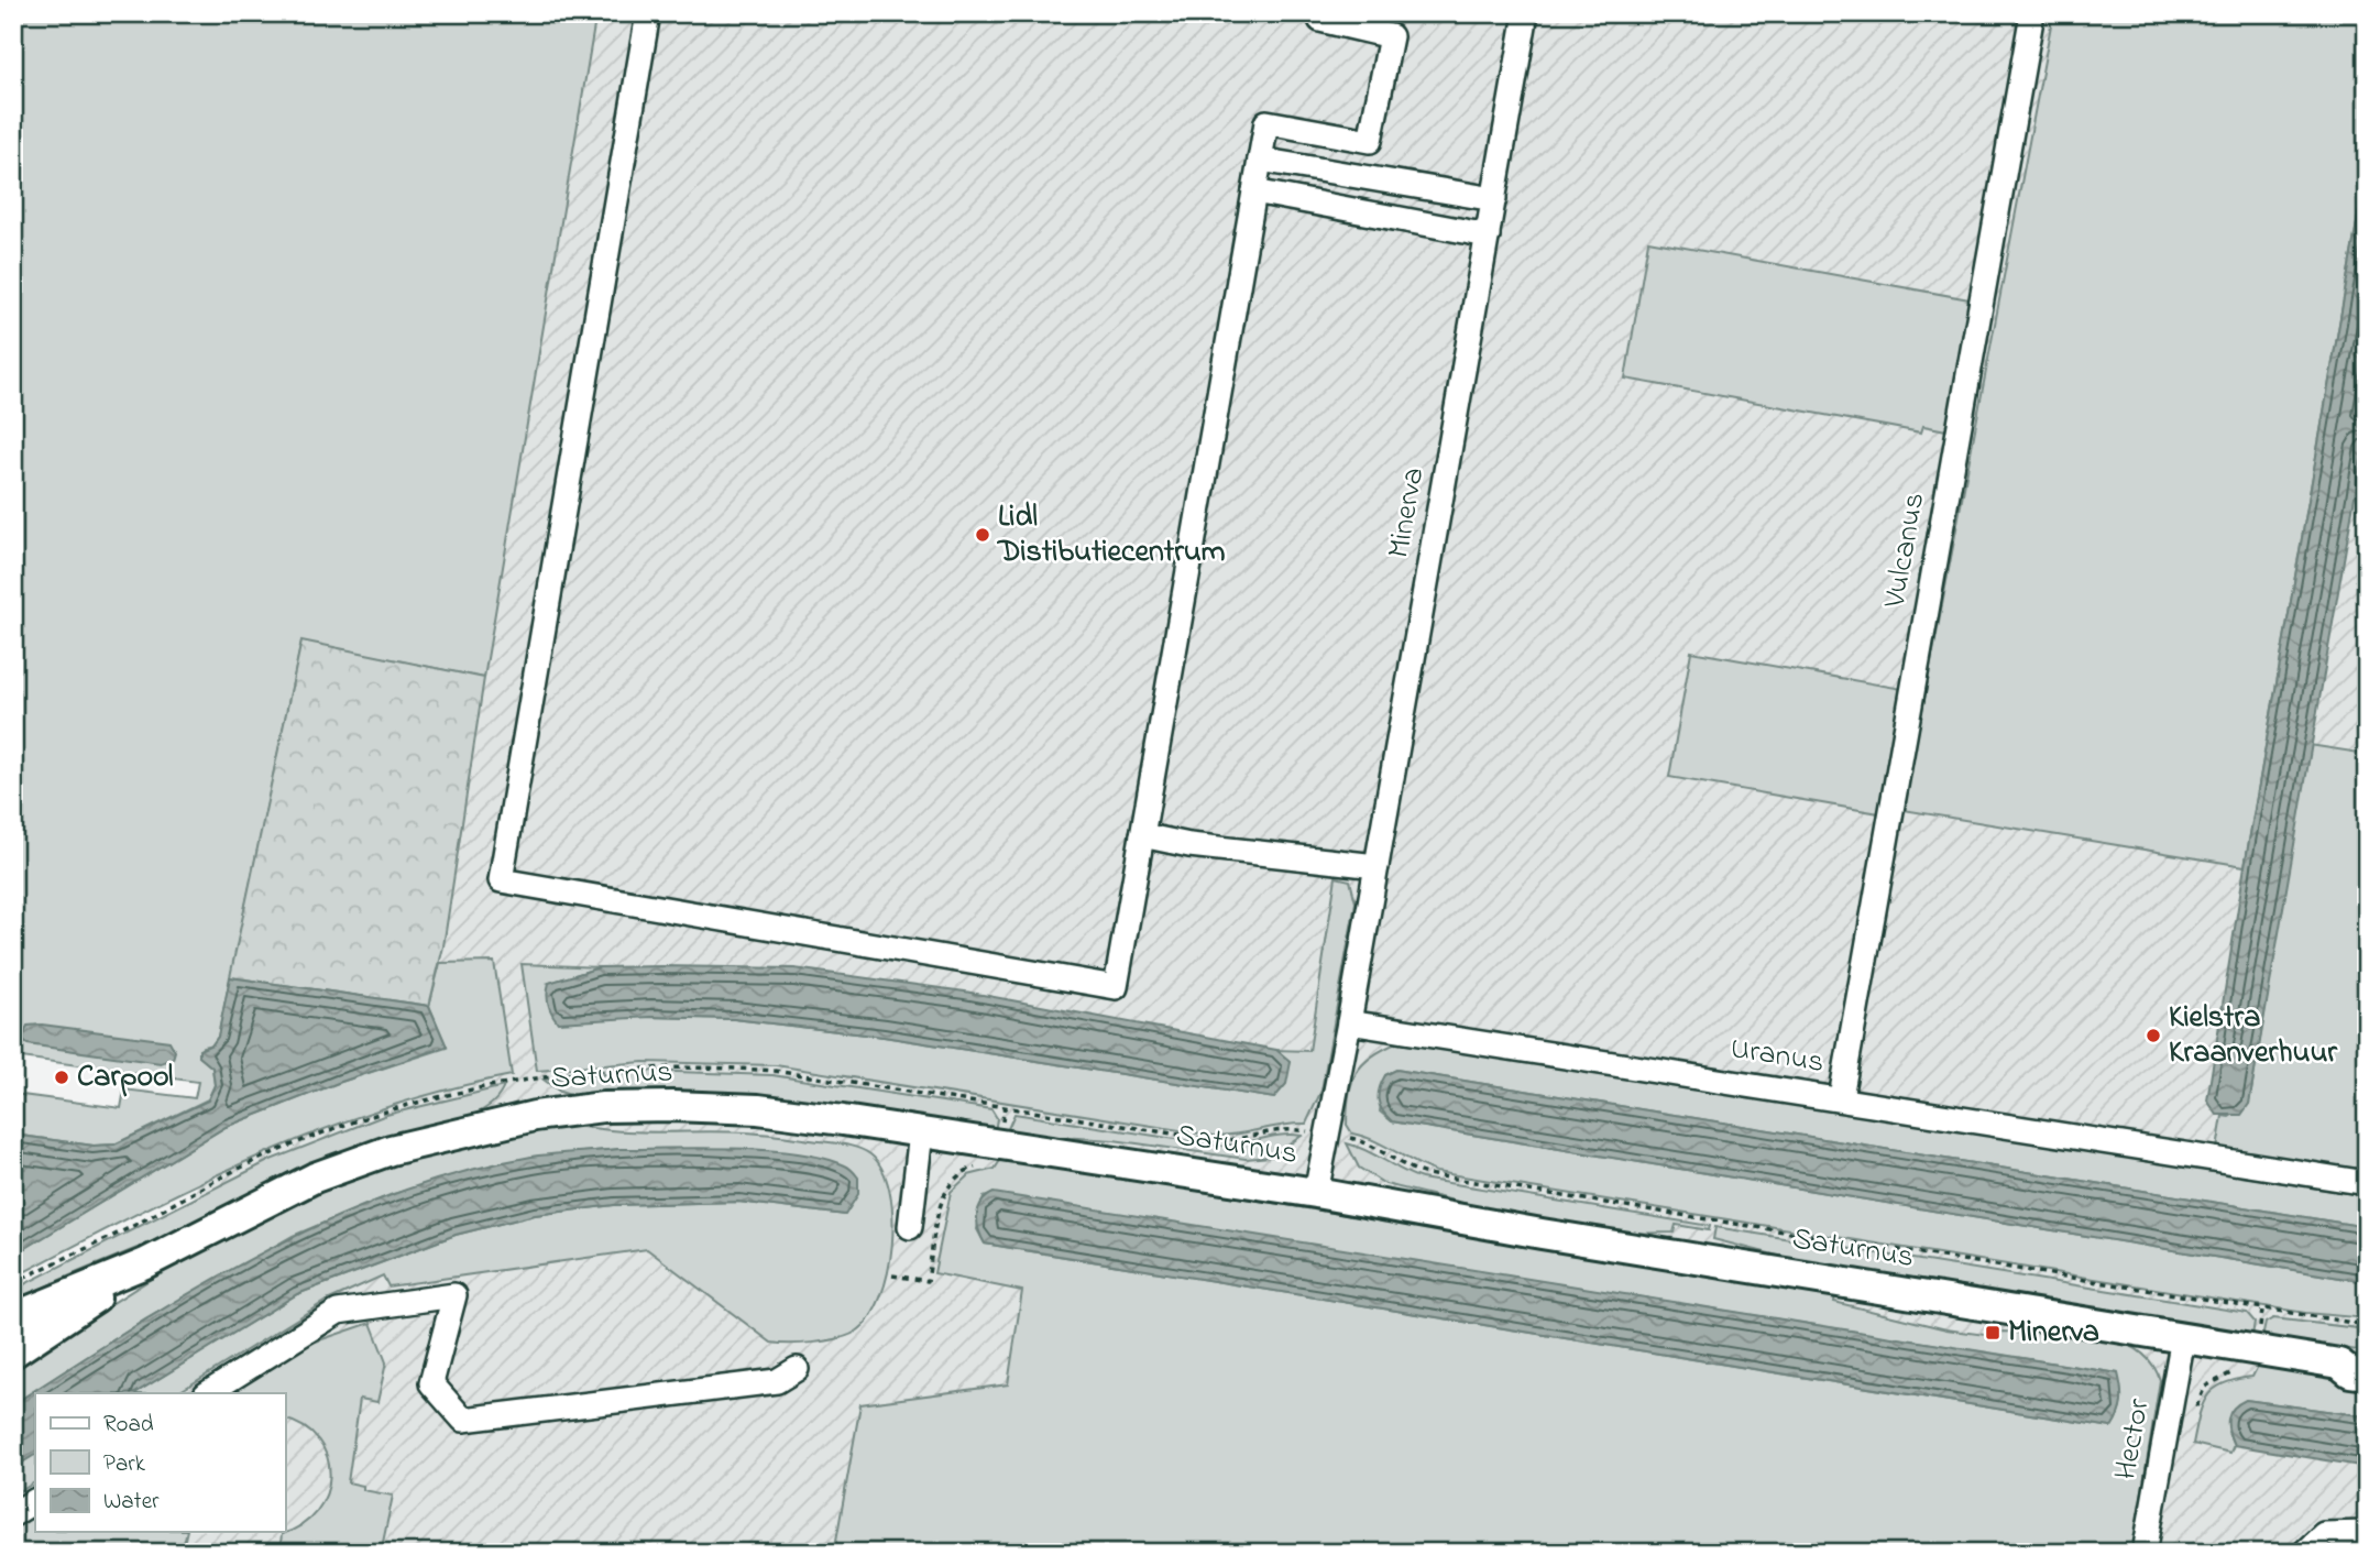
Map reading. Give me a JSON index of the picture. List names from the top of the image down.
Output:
{
  "streets": {
    "main road": ["Saturnus"],
    "street": [
      "Minerva",
      "Vulcanus",
      "Uranus",
      "Hector"
    ]
  },
  "crossings": [
    ["Minerva", "Uranus"],
    ["Vulcanus", "Uranus"],
    ["Saturnus", "Hector"]
  ],
  "places": {
    "other": ["Lidl Distibutiecentrum", "Kielstra Kraanverhuur", "Carpool"],
    "transit": ["Minerva"]
  },
  "legend": ["Road", "Park", "Water"]
}
